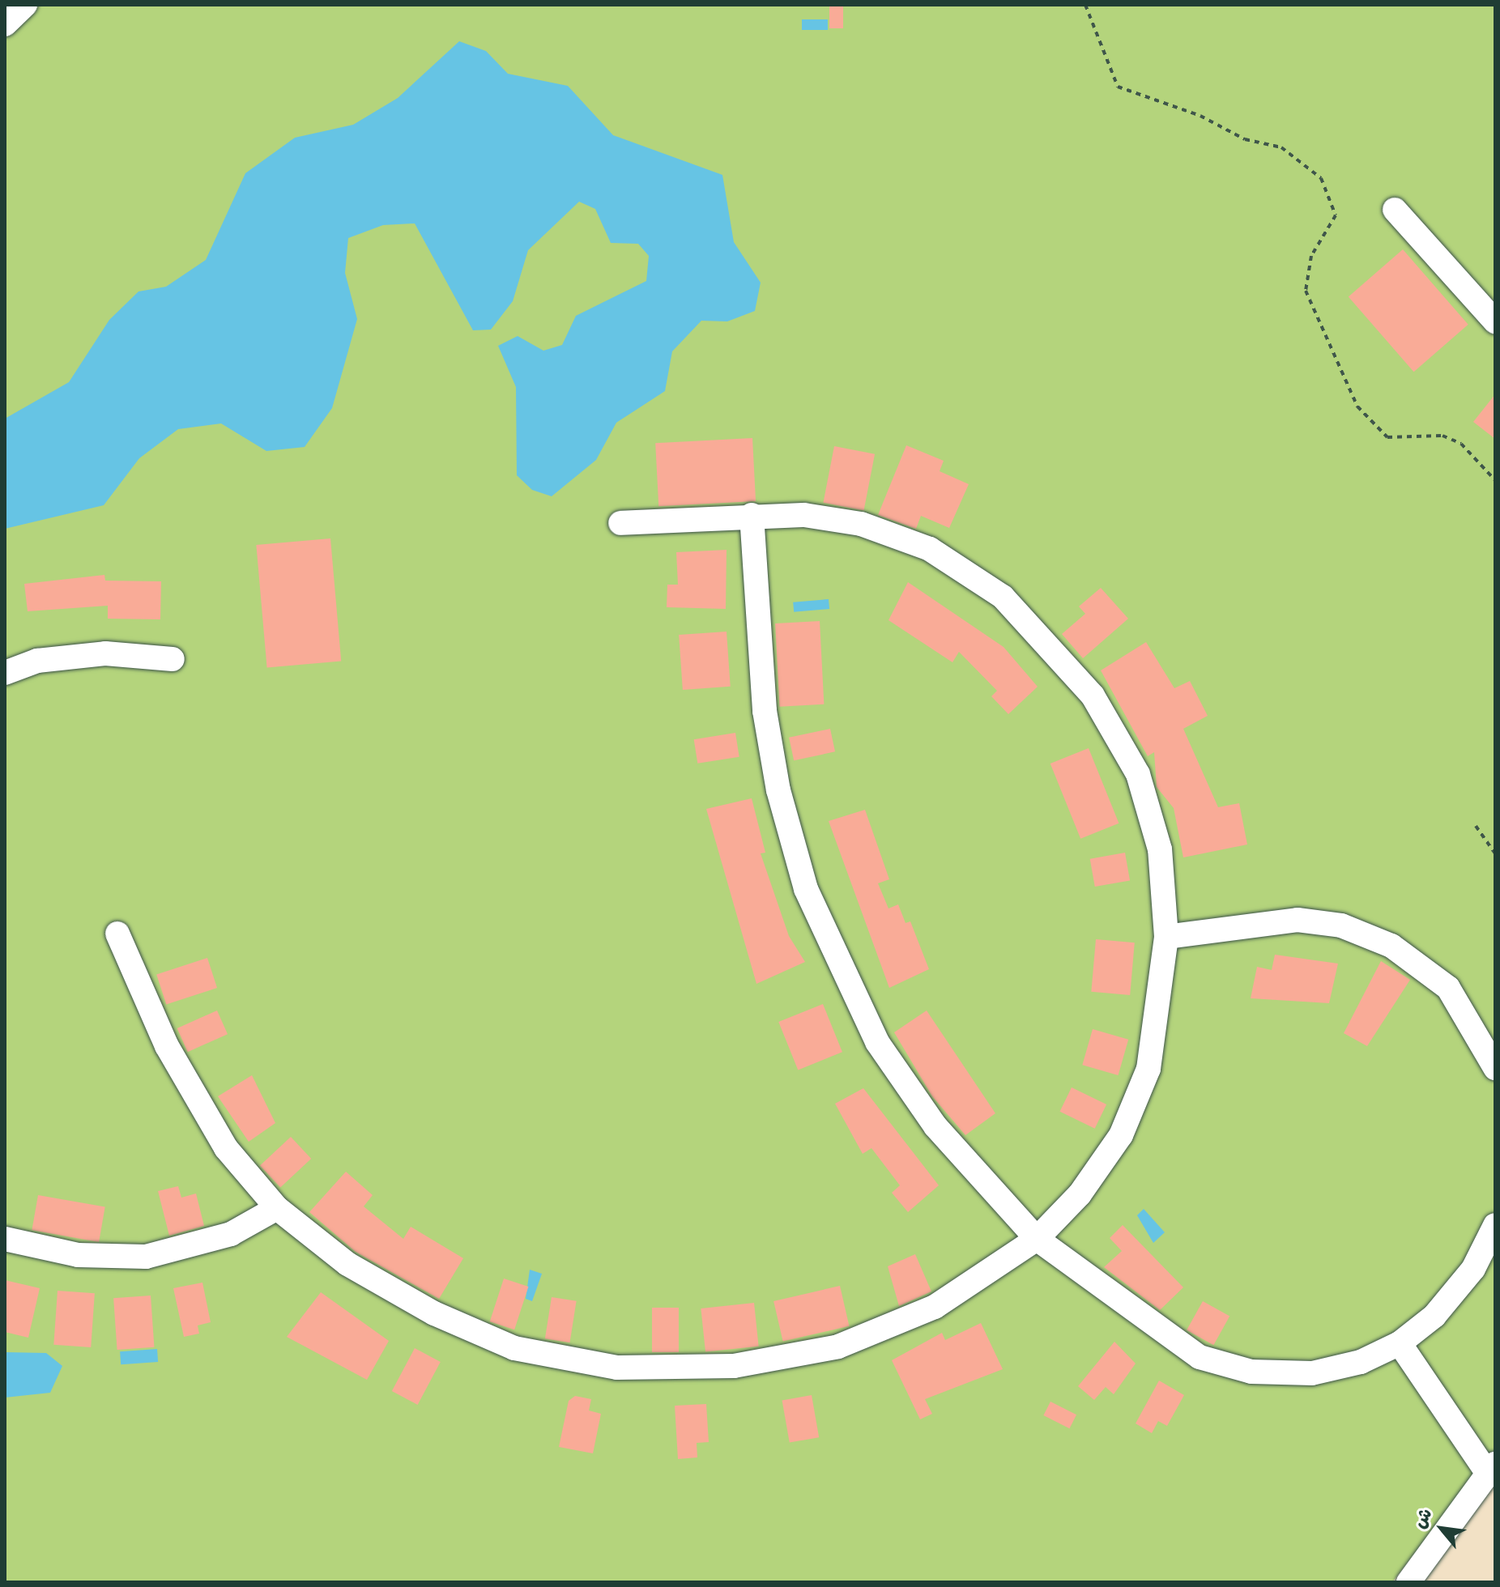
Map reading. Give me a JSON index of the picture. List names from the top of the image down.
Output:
{
  "north": "top left"
}
